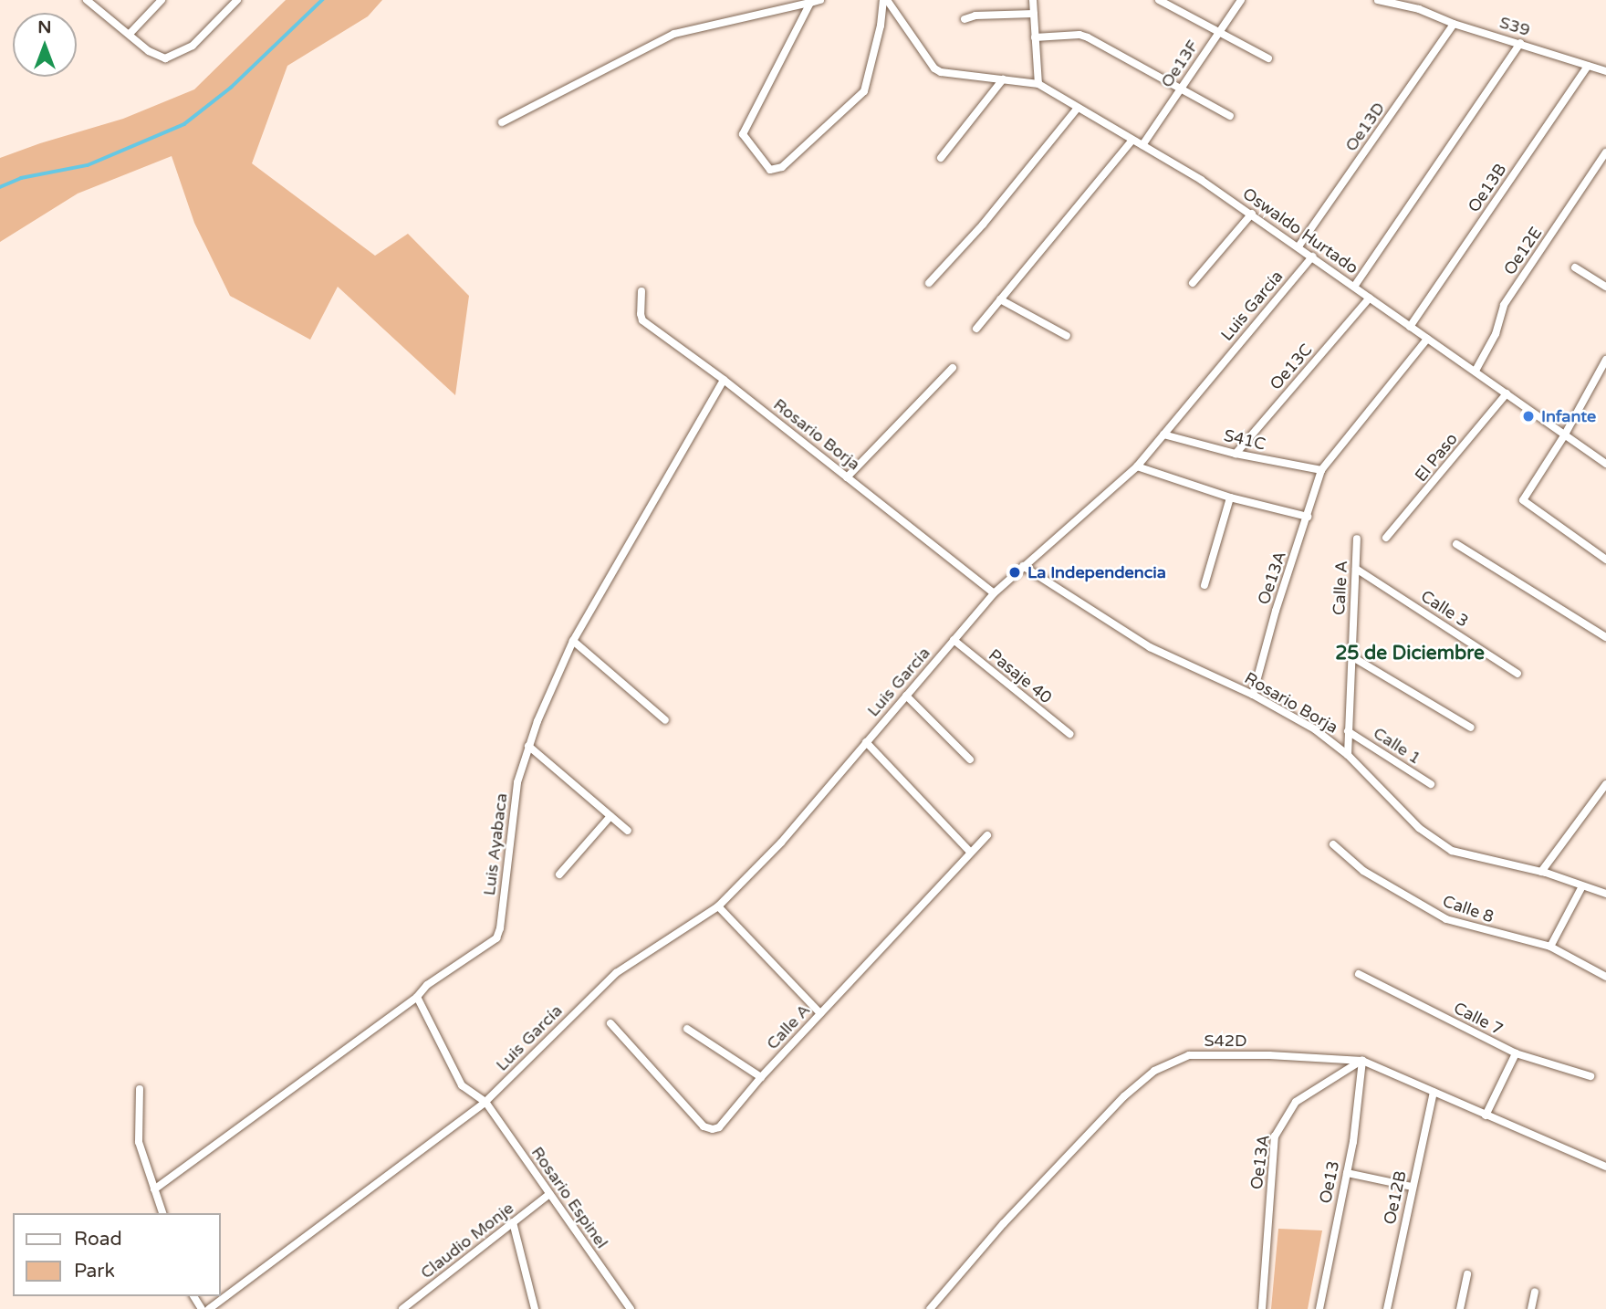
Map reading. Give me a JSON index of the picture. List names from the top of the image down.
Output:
{
  "streets": {
    "street": [
      "S39",
      "Oe13F",
      "Oe13D",
      "Oe13B",
      "Oswaldo Hurtado",
      "Oe12E",
      "Luis García",
      "Oe13C",
      "Rosario Borja",
      "S41C",
      "El Paso",
      "Oe13A",
      "Calle A",
      "Calle 3",
      "Pasaje 40",
      "Calle 1",
      "Luis Ayabaca",
      "Calle 8",
      "Calle 7",
      "S42D",
      "Oe13",
      "Rosario Espinel",
      "Oe12B",
      "Claudio Monje"
    ]
  },
  "crossings": [
    ["S39", "Oe13D"],
    ["S39", "Oe13B"],
    ["Oe13F", "Oswaldo Hurtado"],
    ["Oe13D", "Oswaldo Hurtado"],
    ["Oe13B", "Oswaldo Hurtado"],
    ["Oswaldo Hurtado", "Oe12E"],
    ["Oswaldo Hurtado", "Luis García"],
    ["Oswaldo Hurtado", "Oe13C"],
    ["Oswaldo Hurtado", "El Paso"],
    ["Luis García", "Rosario Borja"],
    ["Luis García", "S41C"],
    ["Luis García", "Pasaje 40"],
    ["Luis García", "Rosario Espinel"],
    ["Oe13C", "S41C"],
    ["Rosario Borja", "Oe13A"],
    ["Rosario Borja", "Calle A"],
    ["Rosario Borja", "Luis Ayabaca"],
    ["S41C", "Oe13A"],
    ["Oe13A", "S42D"],
    ["Oe13A", "Oe13"],
    ["Calle A", "Calle 3"],
    ["Calle A", "Calle 1"],
    ["S42D", "Oe13"],
    ["S42D", "Oe12B"],
    ["Rosario Espinel", "Claudio Monje"]
  ],
  "districts": ["25 de Diciembre"],
  "places": ["Infante", "La Independencia"],
  "legend": ["Road", "Park"],
  "north": "top"
}
